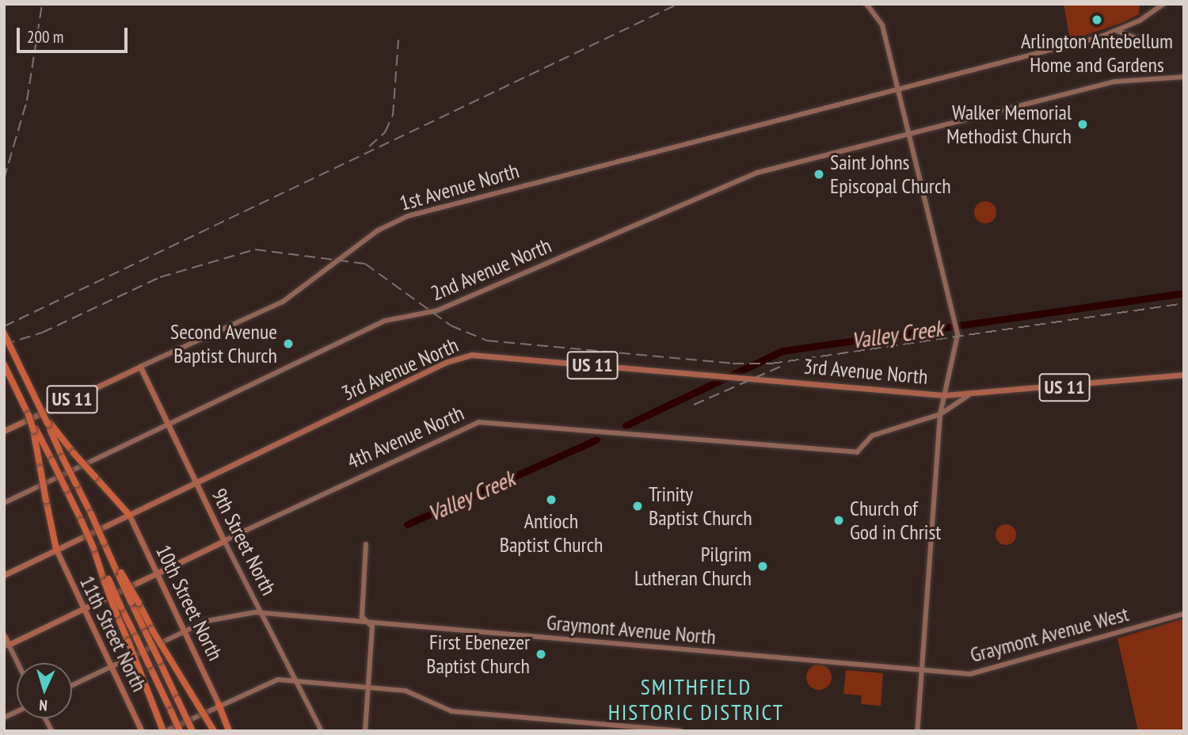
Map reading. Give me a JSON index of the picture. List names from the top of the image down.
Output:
{
  "streets": {
    "main road": [
      "1st Avenue North",
      "US 11",
      "3rd Avenue North",
      "4th Avenue North",
      "9th Street North",
      "10th Street North",
      "11th Street North"
    ],
    "street": ["2nd Avenue North", "Graymont Avenue North", "Graymont Avenue West"]
  },
  "crossings": [
    ["1st Avenue North", "9th Street North"],
    ["2nd Avenue North", "9th Street North"],
    ["US 11", "3rd Avenue North"],
    ["3rd Avenue North", "9th Street North"],
    ["3rd Avenue North", "10th Street North"],
    ["3rd Avenue North", "11th Street North"],
    ["4th Avenue North", "9th Street North"],
    ["4th Avenue North", "10th Street North"],
    ["4th Avenue North", "11th Street North"],
    ["9th Street North", "Graymont Avenue North"],
    ["10th Street North", "Graymont Avenue North"],
    ["Graymont Avenue North", "11th Street North"],
    ["Graymont Avenue North", "Graymont Avenue West"]
  ],
  "districts": ["SMITHFIELD HISTORIC DISTRICT"],
  "water": ["Valley Creek"],
  "places": [
    "Arlington Antebellum Home and Gardens",
    "Walker Memorial Methodist Church",
    "Saint Johns Episcopal Church",
    "Second Avenue Baptist Church",
    "Antioch Baptist Church",
    "Trinity Baptist Church",
    "Church of God in Christ",
    "Pilgrim Lutheran Church",
    "First Ebenezer Baptist Church"
  ],
  "scale_bar": "200 m",
  "north": "bottom"
}
